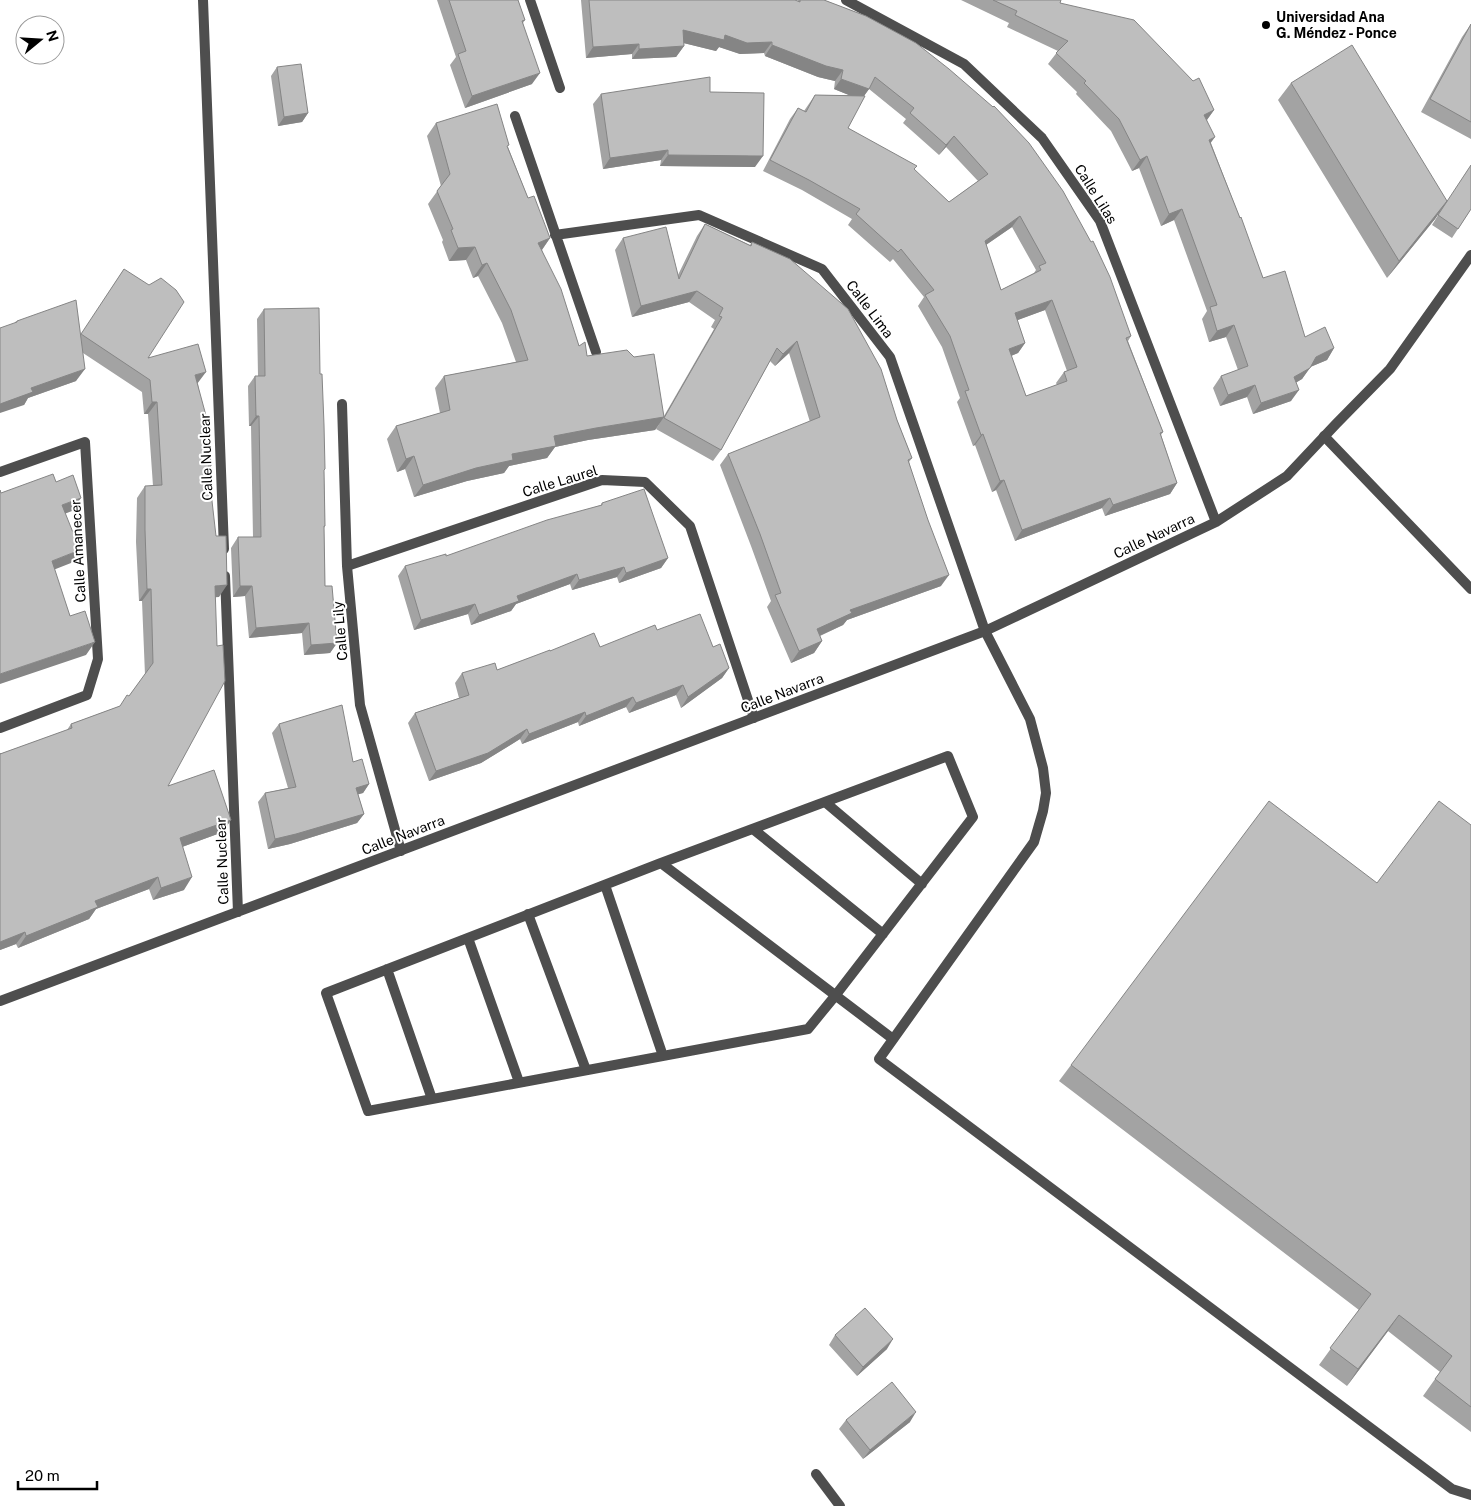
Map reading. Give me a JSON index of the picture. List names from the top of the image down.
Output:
{
  "streets": {
    "street": [
      "Calle Lilas",
      "Calle Lima",
      "Calle Nuclear",
      "Calle Laurel",
      "Calle Navarra",
      "Calle Amanecer",
      "Calle Lily"
    ]
  },
  "crossings": [
    ["Calle Lilas", "Calle Navarra"],
    ["Calle Lima", "Calle Navarra"],
    ["Calle Nuclear", "Calle Navarra"],
    ["Calle Laurel", "Calle Navarra"],
    ["Calle Laurel", "Calle Lily"],
    ["Calle Navarra", "Calle Lily"]
  ],
  "places": ["Universidad Ana G. Méndez - Ponce"],
  "scale_bar": "20 m",
  "north": "right"
}
